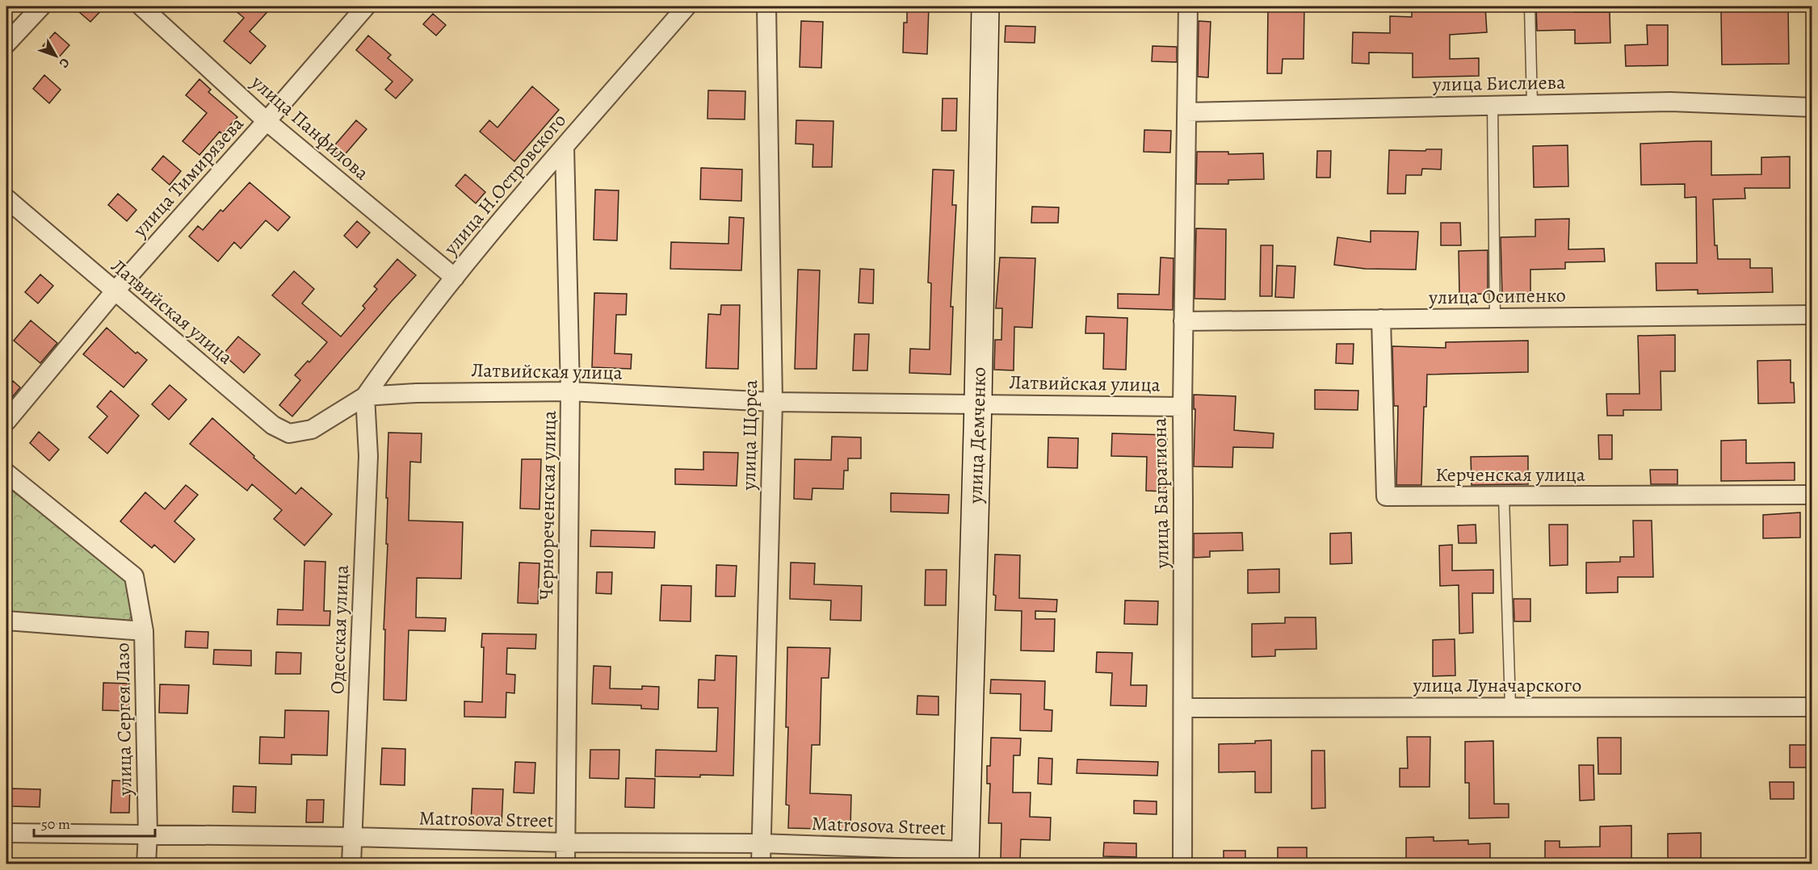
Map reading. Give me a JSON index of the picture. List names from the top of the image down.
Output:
{
  "streets": {
    "street": [
      "улица Бислиева",
      "улица Панфилова",
      "улица Тимирязева",
      "улица Н.Островского",
      "улица Осипенко",
      "Латвийская улица",
      "улица Щорса",
      "улица Демченко",
      "Керченская улица",
      "улица Багратиона",
      "Чернореченская улица",
      "Одесская улица",
      "улица Луначарского",
      "улица Сергея Лазо",
      "Matrosova Street"
    ]
  },
  "crossings": [
    ["улица Бислиева", "улица Багратиона"],
    ["улица Панфилова", "улица Тимирязева"],
    ["улица Панфилова", "улица Н.Островского"],
    ["улица Тимирязева", "Латвийская улица"],
    ["улица Н.Островского", "Латвийская улица"],
    ["улица Н.Островского", "Чернореченская улица"],
    ["улица Н.Островского", "Одесская улица"],
    ["улица Осипенко", "Керченская улица"],
    ["улица Осипенко", "улица Багратиона"],
    ["Латвийская улица", "улица Щорса"],
    ["Латвийская улица", "улица Демченко"],
    ["Латвийская улица", "улица Багратиона"],
    ["Латвийская улица", "Чернореченская улица"],
    ["Латвийская улица", "Одесская улица"],
    ["улица Щорса", "Matrosova Street"],
    ["улица Демченко", "Matrosova Street"],
    ["улица Багратиона", "улица Луначарского"],
    ["Чернореченская улица", "Matrosova Street"],
    ["Одесская улица", "Matrosova Street"],
    ["улица Сергея Лазо", "Matrosova Street"]
  ],
  "scale_bar": "50 m",
  "north": "bottom right"
}
